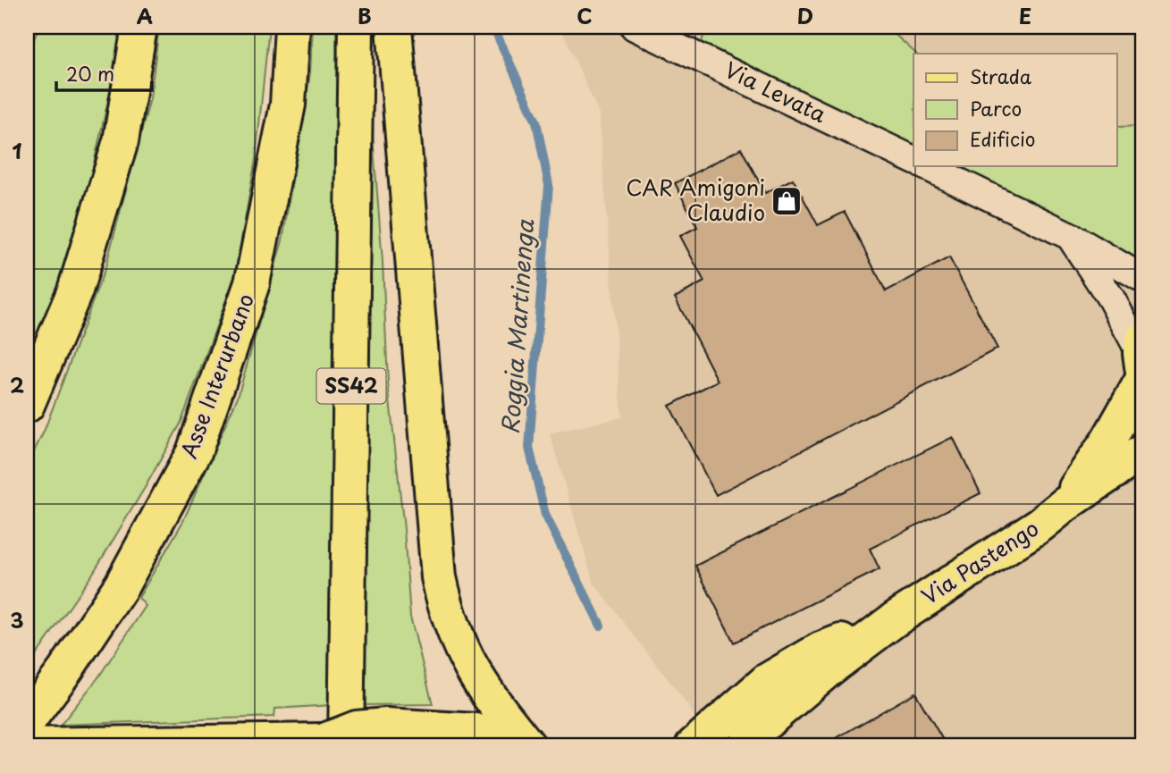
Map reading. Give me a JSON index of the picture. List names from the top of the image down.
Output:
{
  "streets": {
    "main road": ["Asse Interurbano", "SS42", "Via Pastengo"],
    "street": ["Via Levata"]
  },
  "water": ["Roggia Martinenga"],
  "places": {
    "shop": ["CAR Amigoni Claudio"]
  },
  "legend": ["Strada", "Parco", "Edificio"],
  "scale_bar": "20 m",
  "grid": {
    "columns": [
      "A",
      "B",
      "C",
      "D",
      "E"
    ],
    "rows": ["1", "2", "3"]
  }
}
